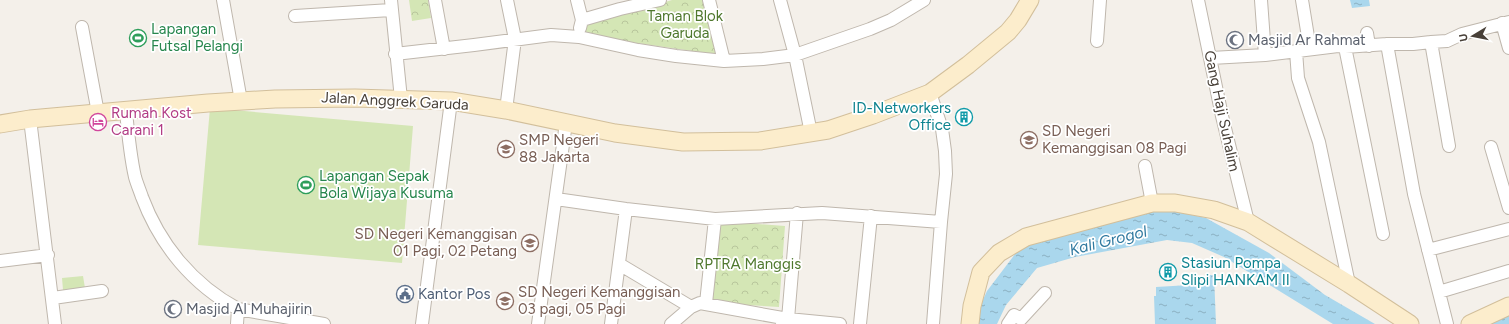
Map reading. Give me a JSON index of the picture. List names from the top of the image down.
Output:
{
  "streets": {
    "street": ["Jalan Anggrek Garuda", "Gang Haji Suhalim"]
  },
  "water": ["Kali Grogol"],
  "parks": ["Taman Blok Garuda", "RPTRA Manggis"],
  "places": {
    "sports": ["Lapangan Futsal Pelangi", "Lapangan Sepak Bola Wijaya Kusuma"],
    "mosque": ["Masjid Ar Rahmat", "Masjid Al Muhajirin"],
    "building": ["ID-Networkers Office", "Stasiun Pompa Slipi HANKAM II"],
    "hotel": ["Rumah Kost Carani 1"],
    "school or university": [
      "SD Negeri Kemanggisan 08 Pagi",
      "SMP Negeri 88 Jakarta",
      "SD Negeri Kemanggisan 01 Pagi, 02 Petang",
      "SD Negeri Kemanggisan 03 pagi, 05 Pagi"
    ],
    "public building": ["Kantor Pos"]
  },
  "north": "left"
}
